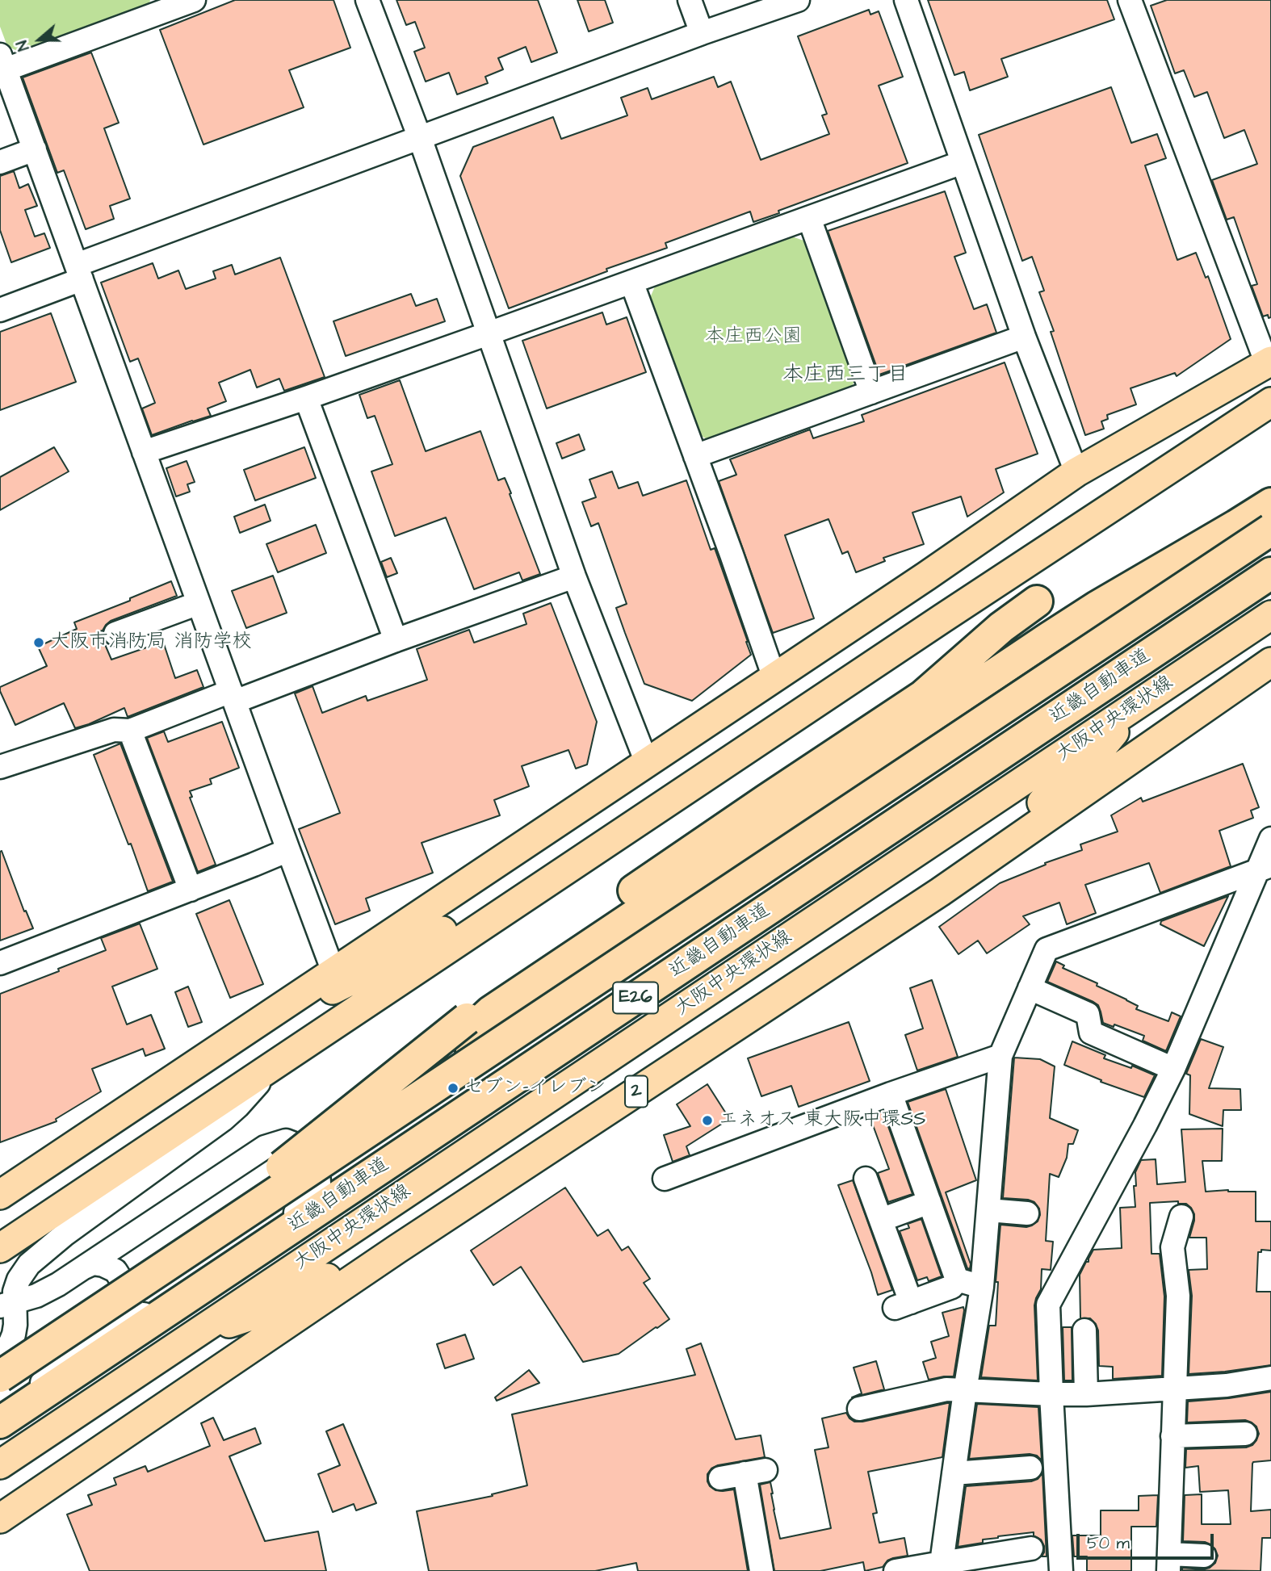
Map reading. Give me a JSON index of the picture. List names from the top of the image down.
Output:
{
  "streets": {
    "highway": ["近畿自動車道", "E26"],
    "main road": ["大阪中央環状線", "2"]
  },
  "districts": ["本庄西三丁目"],
  "parks": ["本庄西公園"],
  "places": ["大阪市消防局 消防学校", "セブン-イレブン", "エネオス 東大阪中環SS"],
  "scale_bar": "50 m",
  "north": "left"
}
